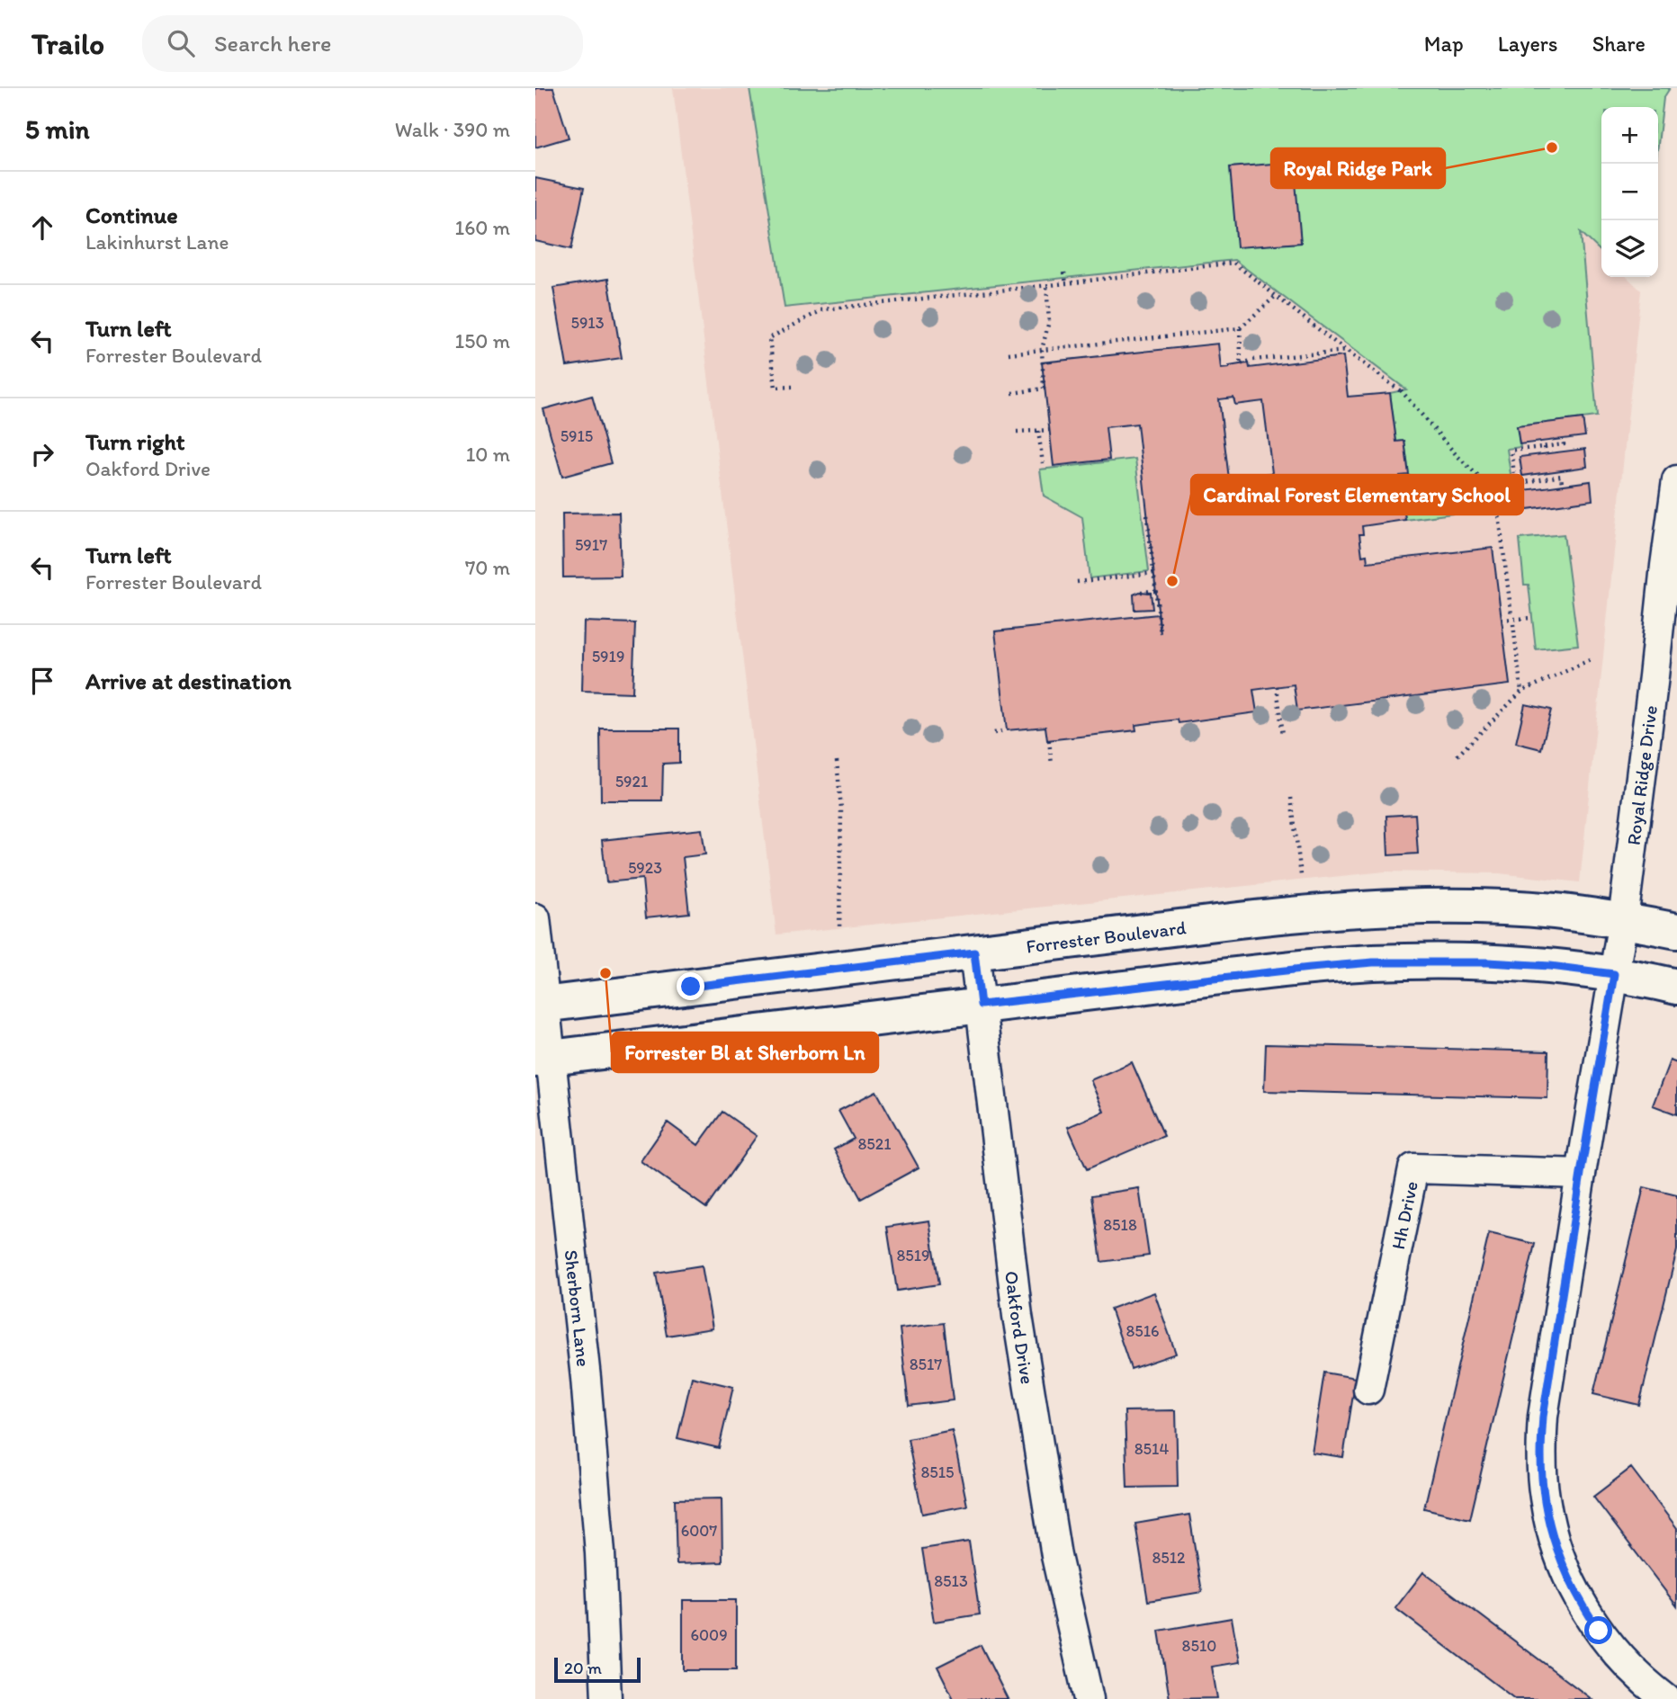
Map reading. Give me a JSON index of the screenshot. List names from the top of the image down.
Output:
{
  "streets": {
    "street": [
      "Royal Ridge Drive",
      "Forrester Boulevard",
      "Hh Drive",
      "Sherborn Lane",
      "Oakford Drive"
    ]
  },
  "crossings": [
    ["Royal Ridge Drive", "Forrester Boulevard"],
    ["Royal Ridge Drive", "Hh Drive"],
    ["Forrester Boulevard", "Sherborn Lane"],
    ["Forrester Boulevard", "Oakford Drive"]
  ],
  "places": ["Royal Ridge Park", "Cardinal Forest Elementary School", "Forrester Bl at Sherborn Ln"],
  "house_numbers": [
    "5913",
    "5915",
    "5917",
    "5919",
    "5921",
    "5923",
    "8521",
    "8518",
    "8519",
    "8516",
    "8517",
    "8514",
    "8515",
    "6007",
    "8512",
    "8513",
    "6009",
    "8510"
  ],
  "scale_bar": "20 m",
  "page": {
    "header": "Trailo",
    "search": "Search here",
    "nav": ["Map", "Layers", "Share"],
    "heading": ["5 min", "Walk · 390 m"],
    "map_buttons": ["+", "−"],
    "list": [
      ["Continue", "Lakinhurst Lane", "160 m"],
      ["Turn left", "Forrester Boulevard", "150 m"],
      ["Turn right", "Oakford Drive", "10 m"],
      ["Turn left", "Forrester Boulevard", "70 m"],
      "Arrive at destination"
    ],
    "scale": "20 m"
  }
}
